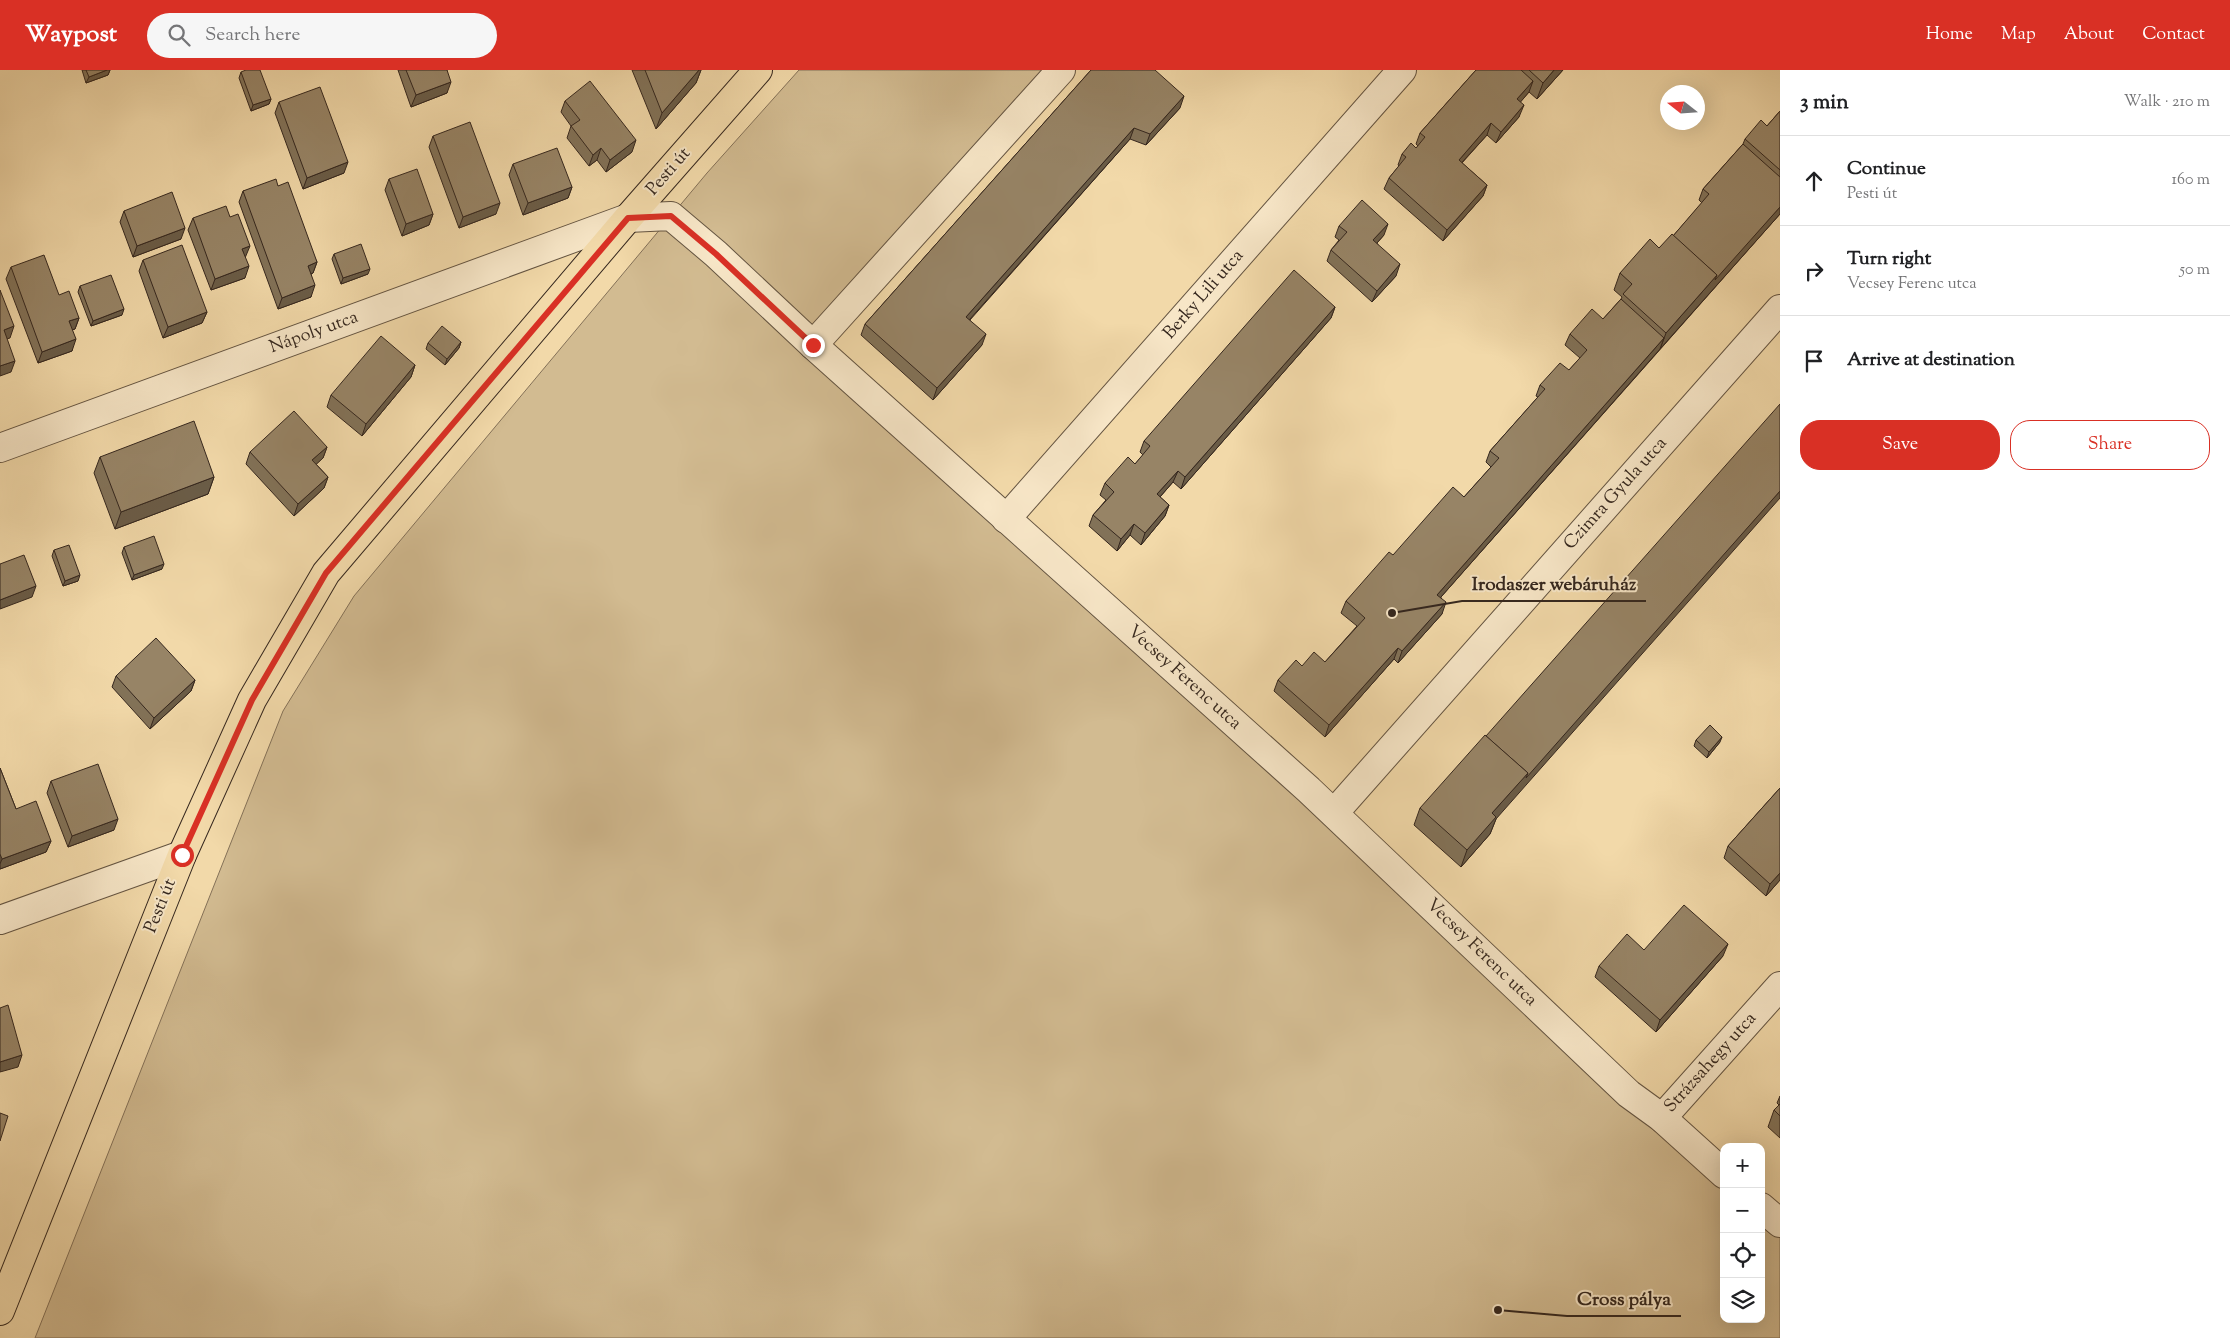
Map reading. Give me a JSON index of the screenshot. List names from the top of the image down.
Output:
{
  "streets": {
    "main road": ["Pesti út"],
    "street": [
      "Berky Lili utca",
      "Nápoly utca",
      "Czimra Gyula utca",
      "Vecsey Ferenc utca",
      "Strázsahegy utca"
    ]
  },
  "crossings": [
    ["Pesti út", "Nápoly utca"],
    ["Pesti út", "Vecsey Ferenc utca"],
    ["Berky Lili utca", "Vecsey Ferenc utca"],
    ["Nápoly utca", "Vecsey Ferenc utca"],
    ["Czimra Gyula utca", "Vecsey Ferenc utca"],
    ["Vecsey Ferenc utca", "Strázsahegy utca"]
  ],
  "places": ["Irodaszer webáruház", "Cross pálya"],
  "north": "left",
  "page": {
    "header": "Waypost",
    "search": "Search here",
    "nav": [
      "Home",
      "Map",
      "About",
      "Contact"
    ],
    "heading": ["3 min", "Walk · 210 m"],
    "list": [
      ["Continue", "Pesti út", "160 m"],
      ["Turn right", "Vecsey Ferenc utca", "50 m"],
      "Arrive at destination"
    ],
    "buttons": ["Save", "Share"],
    "map_buttons": ["+", "−"]
  }
}
